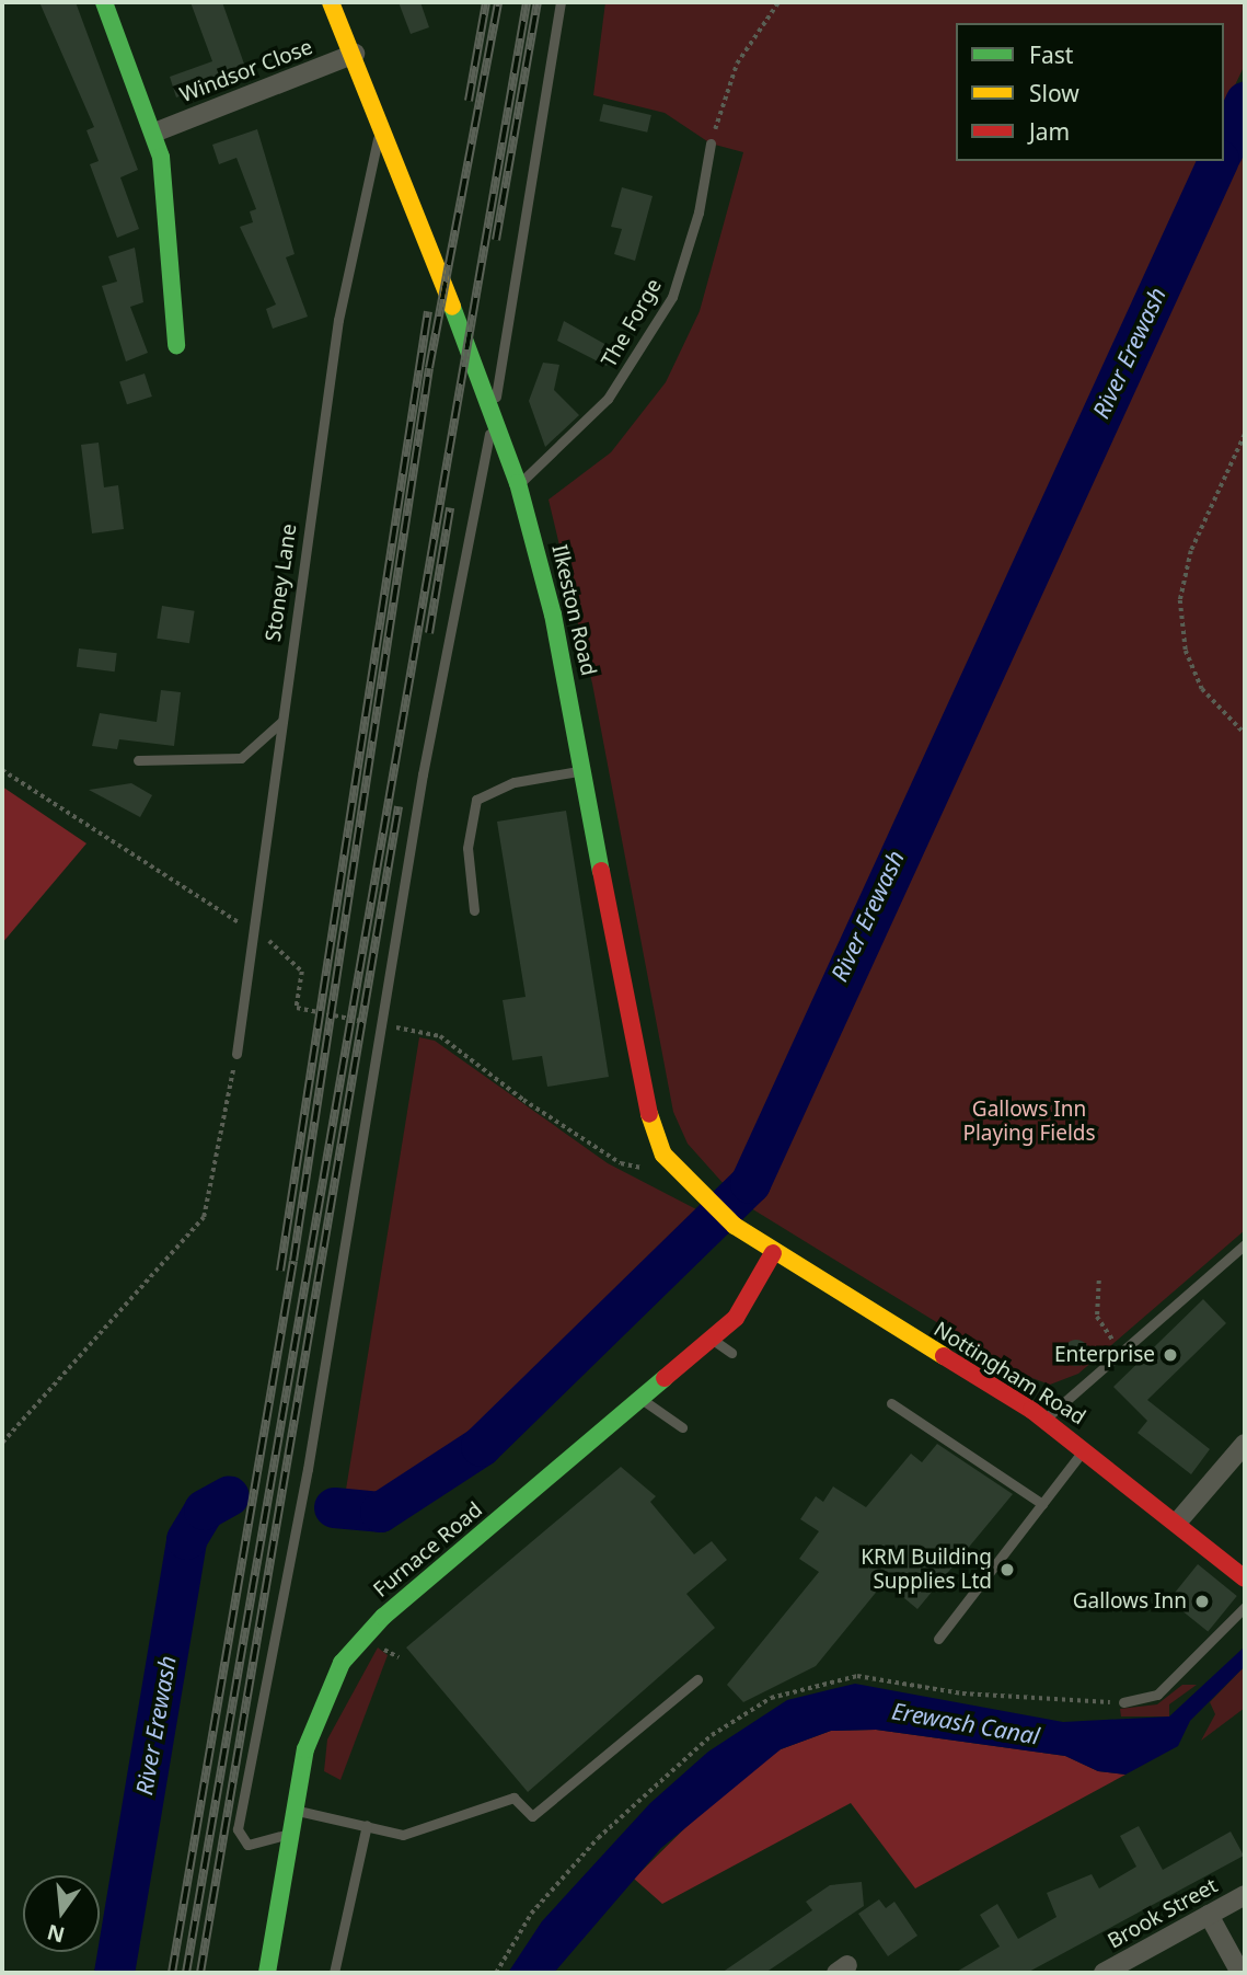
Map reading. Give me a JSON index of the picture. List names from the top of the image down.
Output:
{
  "streets": {
    "main road": ["Ilkeston Road", "Nottingham Road", "Furnace Road"],
    "street": ["Windsor Close", "Brook Street"],
    "lane": ["The Forge", "Stoney Lane"]
  },
  "crossings": [
    ["Windsor Close", "Ilkeston Road"],
    ["The Forge", "Ilkeston Road"],
    ["Stoney Lane", "Ilkeston Road"],
    ["Ilkeston Road", "Nottingham Road"],
    ["Nottingham Road", "Furnace Road"]
  ],
  "water": ["River Erewash", "Erewash Canal"],
  "parks": ["Gallows Inn Playing Fields"],
  "places": ["Enterprise", "KRM Building Supplies Ltd", "Gallows Inn"],
  "legend": ["Fast", "Slow", "Jam"],
  "north": "bottom"
}
